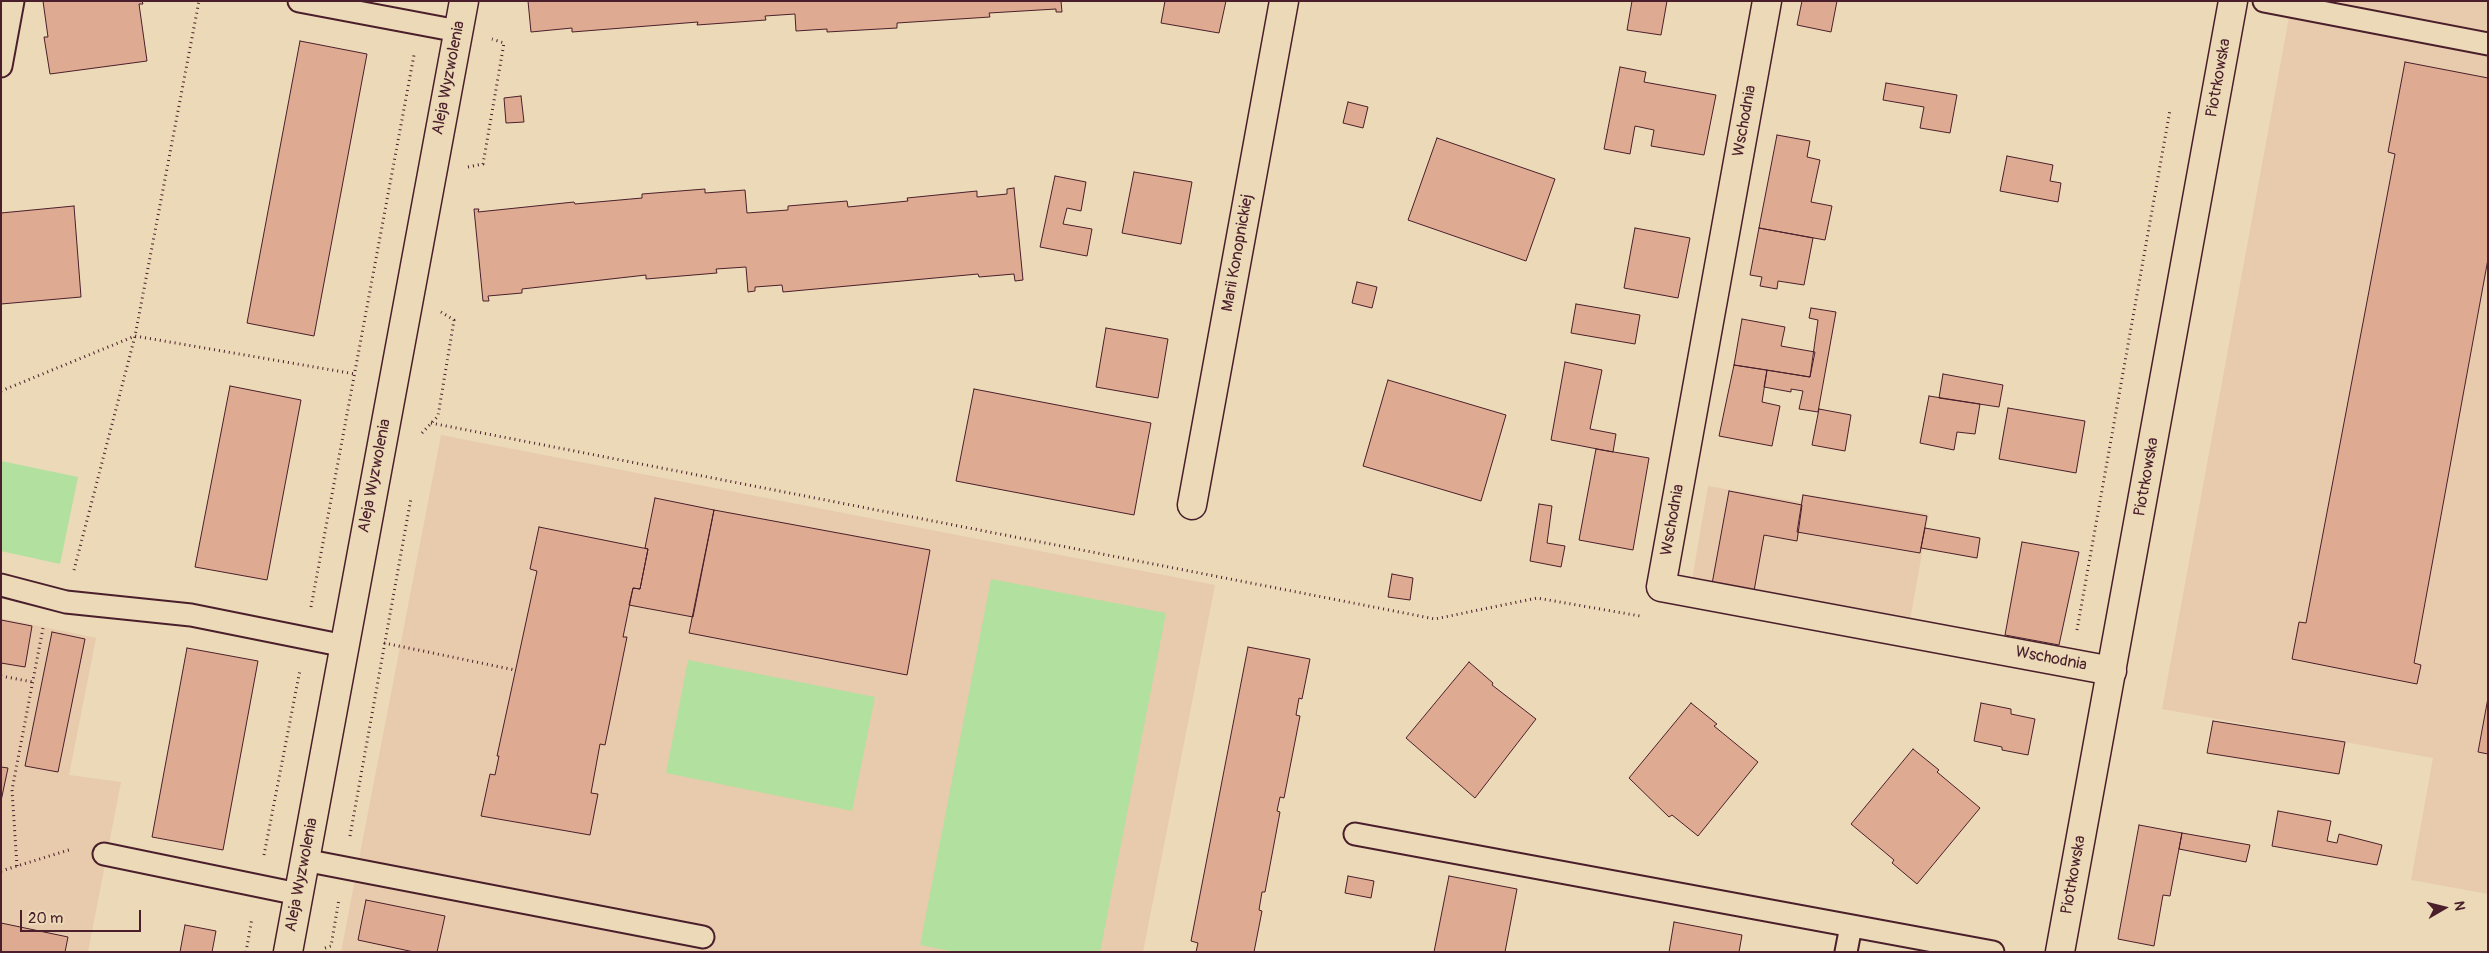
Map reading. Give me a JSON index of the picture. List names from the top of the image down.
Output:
{
  "streets": {
    "street": [
      "Aleja Wyzwolenia",
      "Piotrkowska",
      "Wschodnia",
      "Marii Konopnickiej"
    ]
  },
  "crossings": [
    ["Piotrkowska", "Wschodnia"]
  ],
  "scale_bar": "20 m",
  "north": "right"
}
